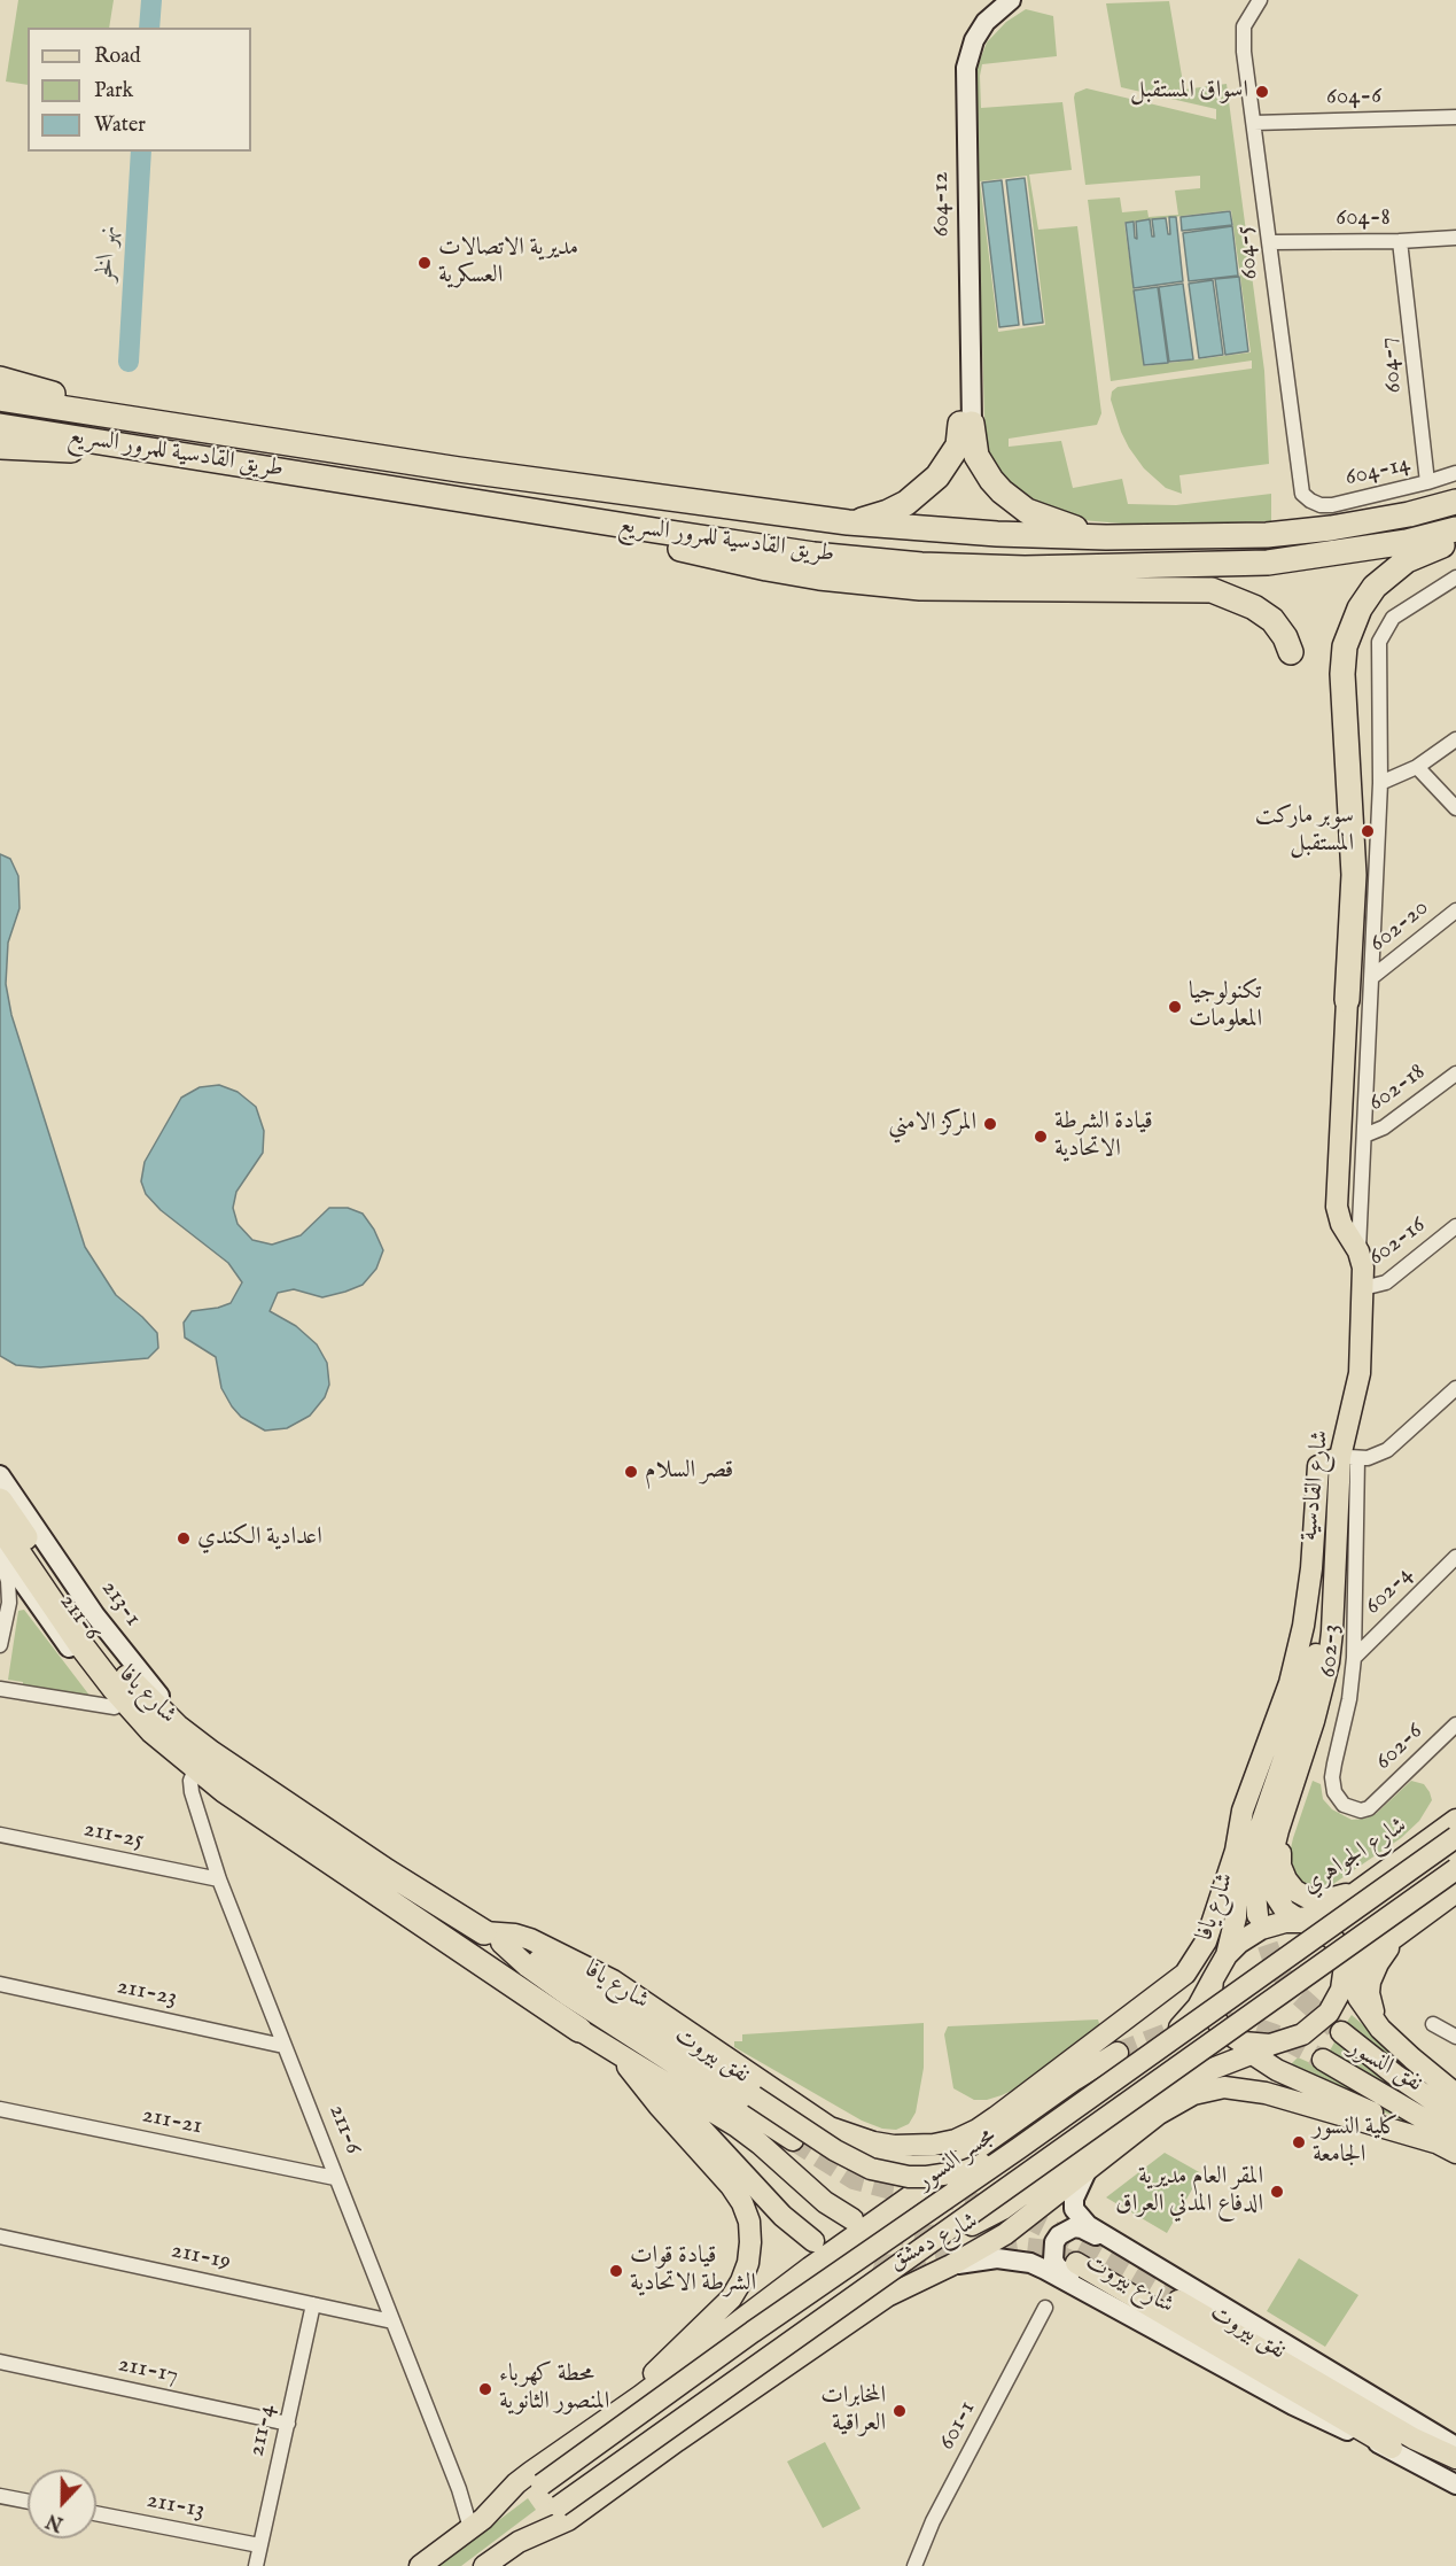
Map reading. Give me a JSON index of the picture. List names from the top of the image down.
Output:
{
  "streets": {
    "highway": ["طريق القادسية للمرور السريع", "شارع يافا"],
    "main road": [
      "604-12",
      "شارع القادسية",
      "213-1",
      "211-6",
      "شارع الجواهري",
      "نفق بيروت",
      "نفق النسور",
      "مجسر النسور",
      "شارع دمشق",
      "شارع بيروت"
    ],
    "street": [
      "604-6",
      "604-8",
      "604-5",
      "604-7",
      "604-14",
      "602-20",
      "602-18",
      "602-16",
      "602-4",
      "602-3",
      "602-6",
      "211-25",
      "211-23",
      "211-21",
      "211-19",
      "211-17",
      "601-1",
      "211-4",
      "211-13"
    ]
  },
  "crossings": [
    ["604-6", "604-5"],
    ["604-8", "604-5"],
    ["604-8", "604-7"],
    ["604-5", "604-14"],
    ["604-7", "604-14"],
    ["602-16", "شارع القادسية"],
    ["شارع القادسية", "602-3"],
    ["شارع القادسية", "شارع يافا"],
    ["شارع القادسية", "شارع الجواهري"],
    ["602-4", "602-3"],
    ["213-1", "211-6"],
    ["213-1", "شارع يافا"],
    ["211-6", "شارع يافا"],
    ["211-6", "211-25"],
    ["211-6", "211-23"],
    ["211-6", "211-21"],
    ["211-6", "مجسر النسور"],
    ["211-6", "211-19"],
    ["602-3", "602-6"],
    ["شارع يافا", "نفق بيروت"],
    ["نفق بيروت", "شارع بيروت"],
    ["نفق النسور", "شارع دمشق"],
    ["مجسر النسور", "شارع دمشق"],
    ["شارع دمشق", "شارع بيروت"],
    ["211-19", "211-4"],
    ["211-17", "211-4"],
    ["211-4", "211-13"]
  ],
  "water": ["نهر الخر"],
  "places": [
    "اسواق المستقبل",
    "مديرية الاتصالات العسكرية",
    "سوبر ماركت المستقبل",
    "تكنولوجيا المعلومات",
    "المركز الامني",
    "قيادة الشرطة الاتحادية",
    "قصر السلام",
    "اعدادية الكندي",
    "كلية النسور الجامعة",
    "المقر العام مديرية الدفاع المدني العراق",
    "قيادة قوات الشرطة الاتحادية",
    "محطة كهرباء المنصور الثانوية",
    "المخابرات العراقية"
  ],
  "legend": ["Road", "Park", "Water"],
  "north": "bottom"
}
